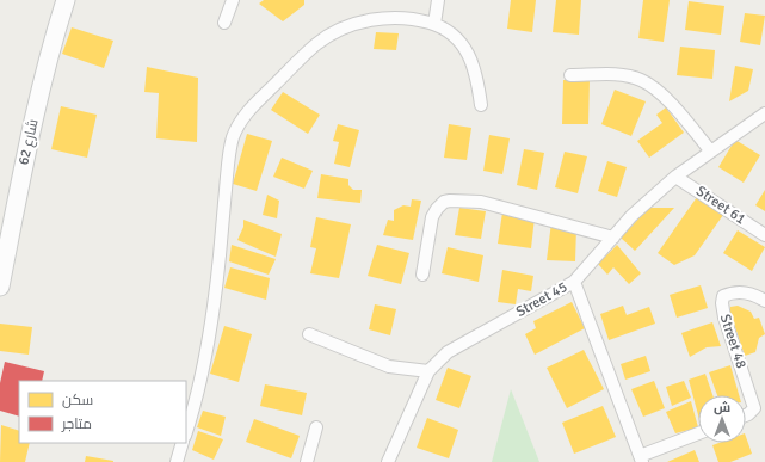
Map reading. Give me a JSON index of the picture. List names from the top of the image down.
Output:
{
  "streets": {
    "street": [
      "شارع 62",
      "Street 61",
      "Street 45",
      "Street 48"
    ]
  },
  "crossings": [
    ["Street 61", "Street 45"]
  ],
  "legend": ["سكن", "متاجر"],
  "north": "top"
}
